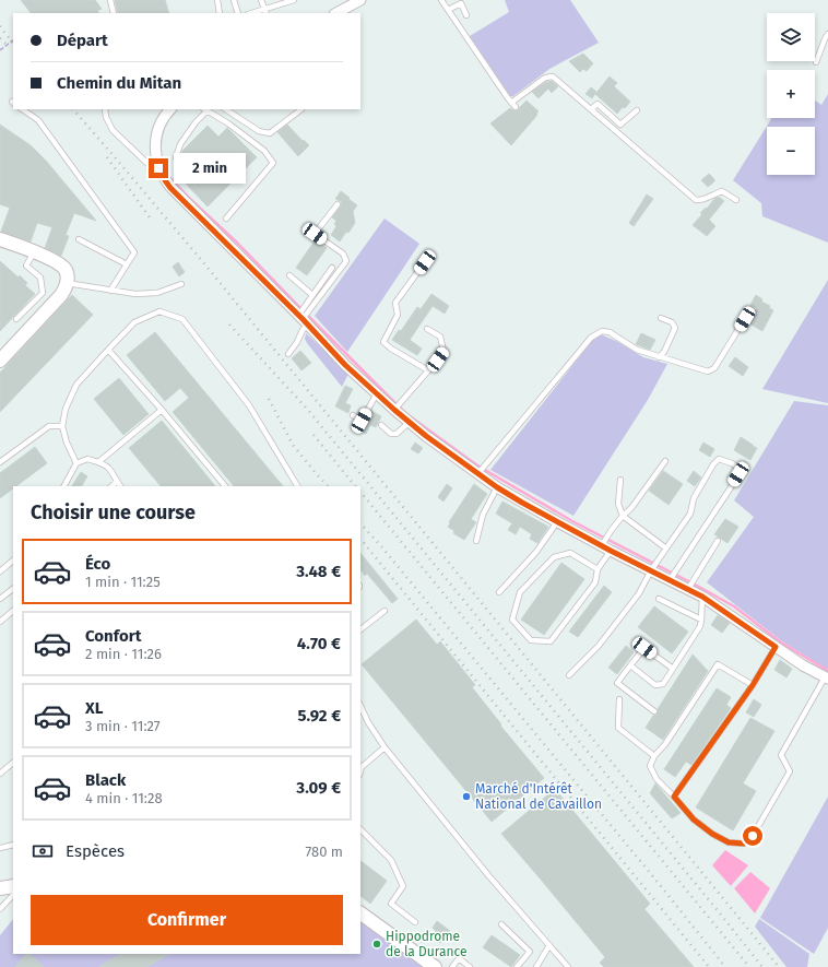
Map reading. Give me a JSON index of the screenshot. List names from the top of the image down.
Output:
{
  "places": ["Marché d'Intérêt National de Cavaillon", "Hippodrome de la Durance"],
  "page": {
    "map_buttons": ["+", "−"],
    "banner": ["Départ", "Chemin du Mitan"],
    "bubble": "2 min",
    "heading": "Choisir une course",
    "list": [
      {
        "name": "Éco",
        "note": "1 min · 11:25",
        "value": "3.48 €"
      },
      {
        "name": "Confort",
        "note": "2 min · 11:26",
        "value": "4.70 €"
      },
      {
        "name": "XL",
        "note": "3 min · 11:27",
        "value": "5.92 €"
      },
      {
        "name": "Black",
        "note": "4 min · 11:28",
        "value": "3.09 €"
      }
    ],
    "pay": ["Espèces", "780 m"],
    "buttons": "Confirmer"
  }
}
